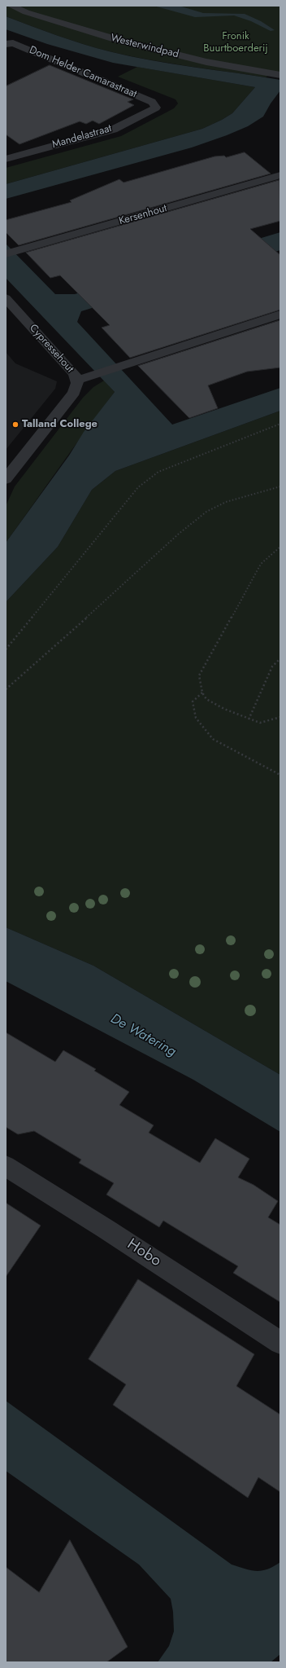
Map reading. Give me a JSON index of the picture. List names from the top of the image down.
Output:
{
  "streets": {
    "street": [
      "Westerwindpad",
      "Dom Helder Camarastraat",
      "Mandelastraat",
      "Kersenhout",
      "Cypressehout",
      "Hobo"
    ]
  },
  "crossings": [
    ["Dom Helder Camarastraat", "Mandelastraat"]
  ],
  "water": ["De Watering"],
  "parks": ["Fronik Buurtboerderij"],
  "places": ["Talland College"]
}
